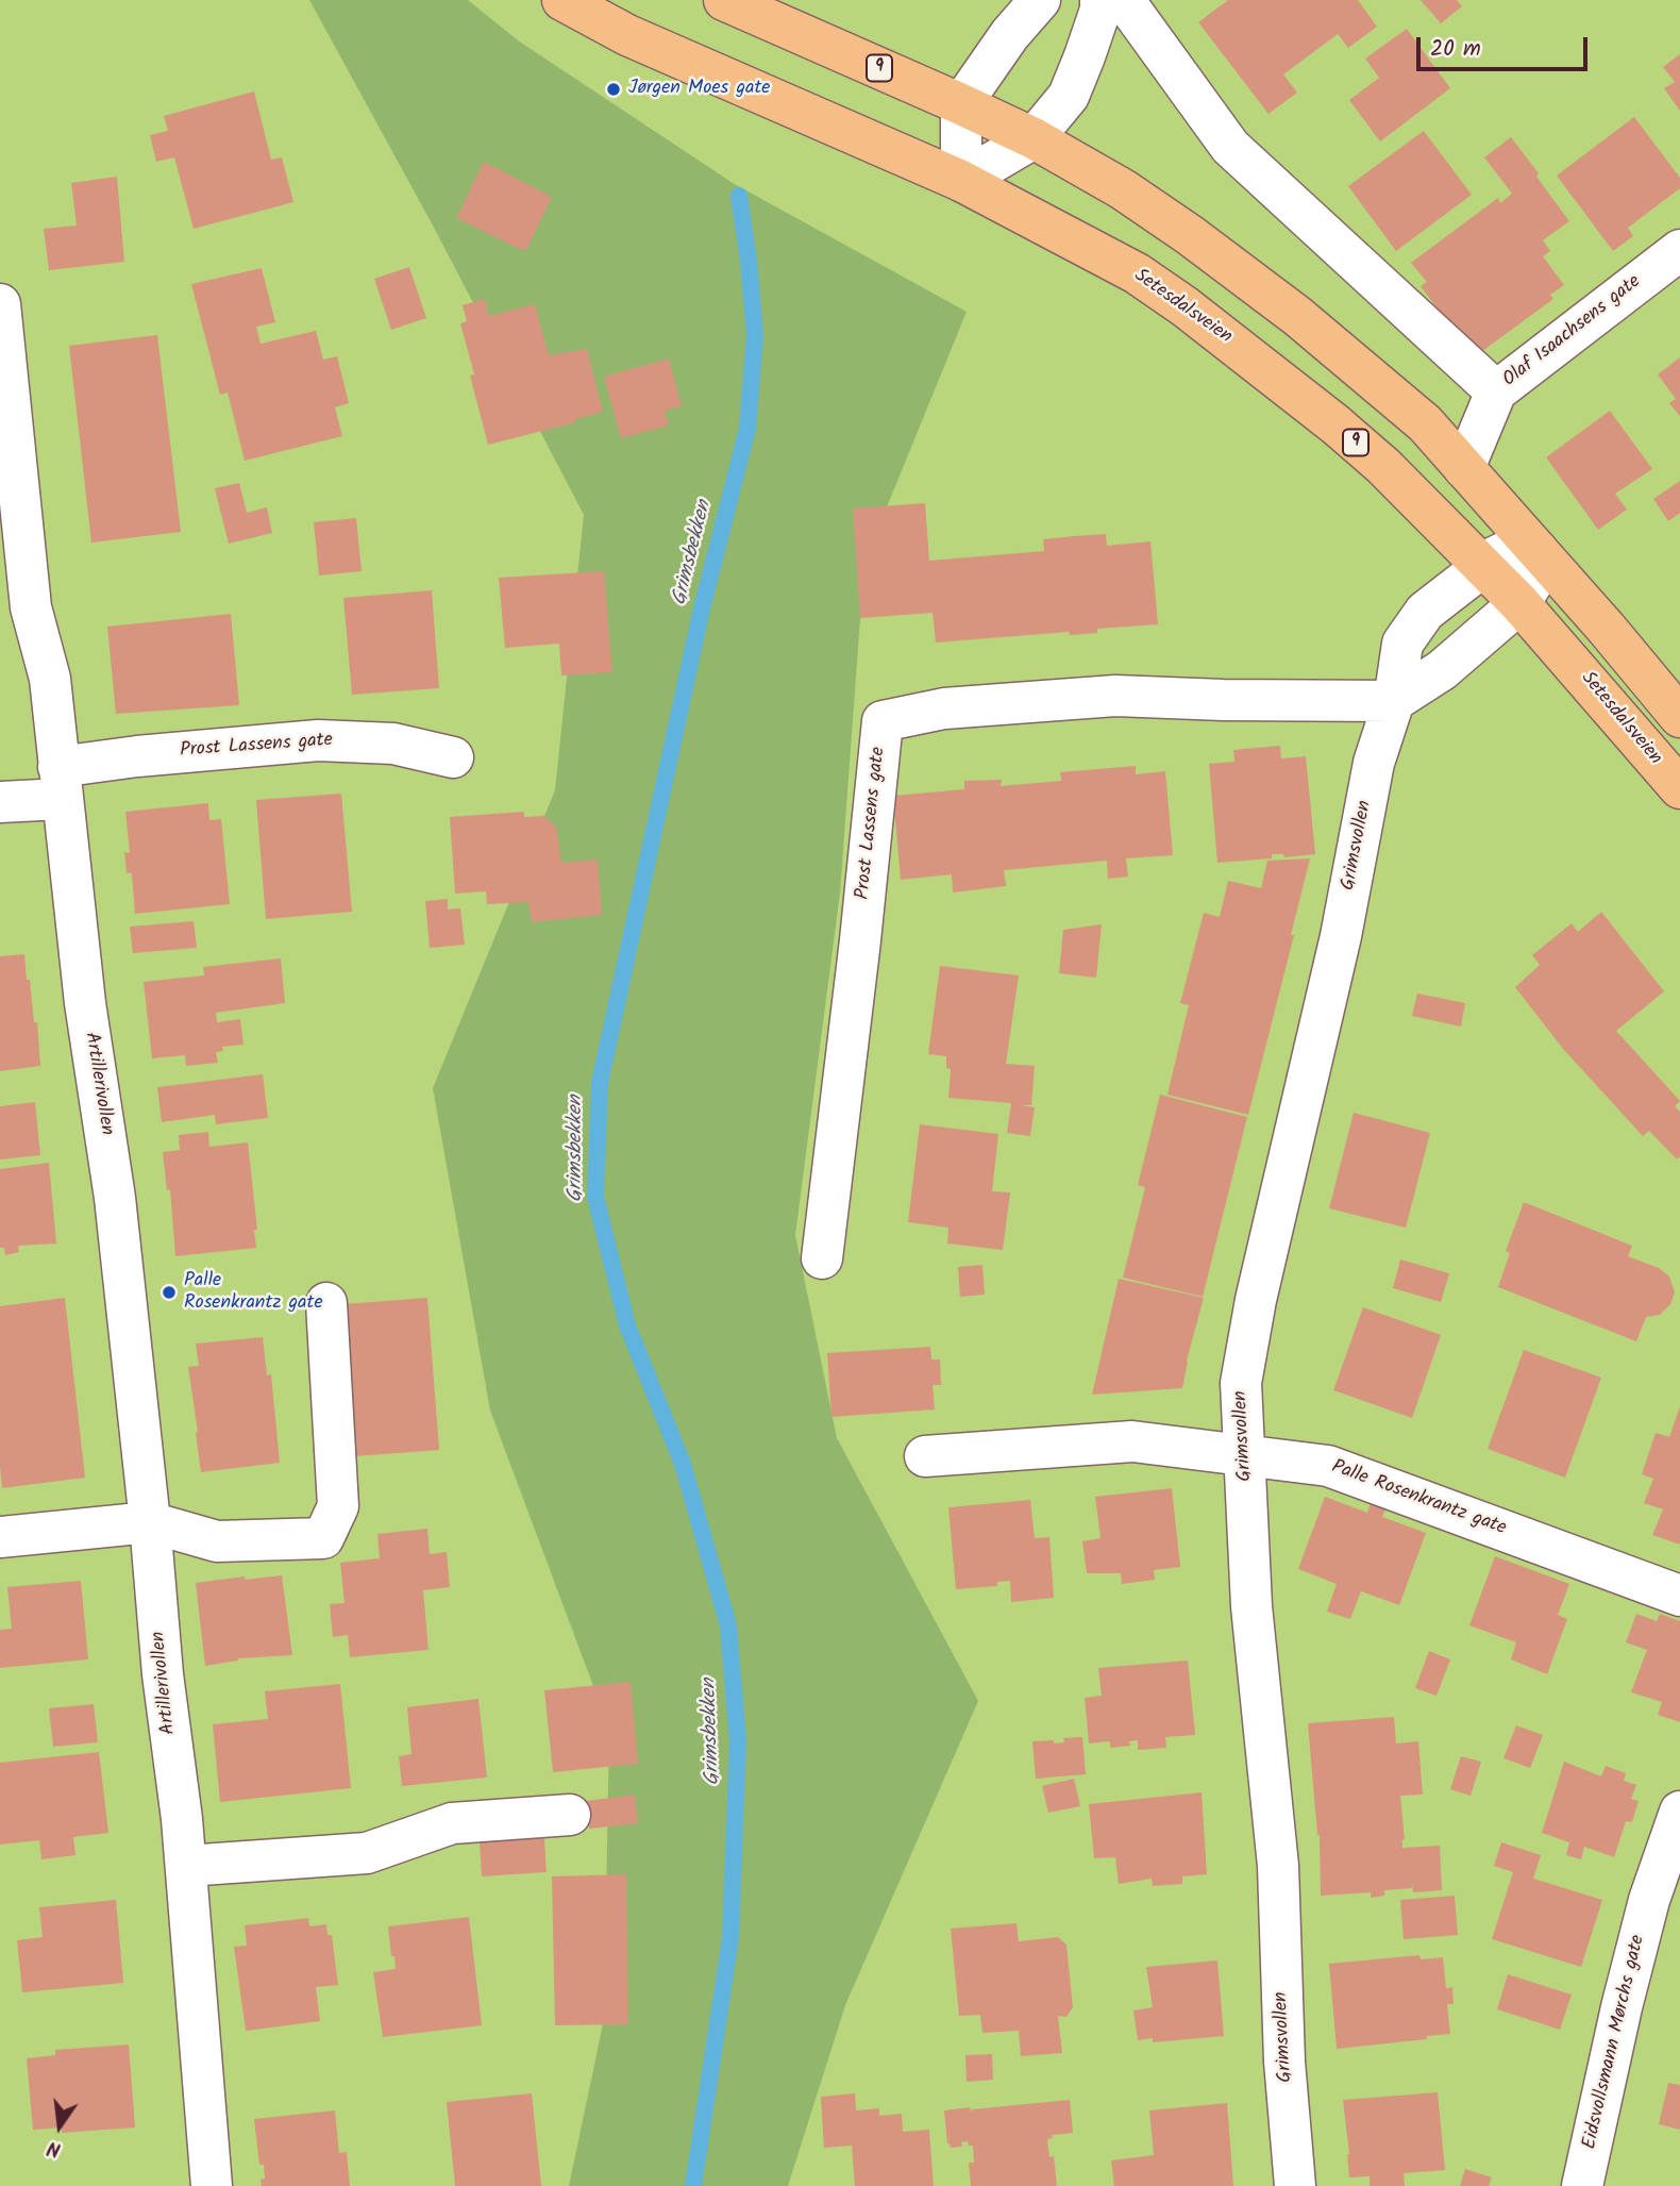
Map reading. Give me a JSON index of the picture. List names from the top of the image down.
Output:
{
  "streets": {
    "highway": ["9", "Setesdalsveien"],
    "street": [
      "Olaf Isaachsens gate",
      "Prost Lassens gate",
      "Grimsvollen",
      "Artillerivollen",
      "Palle Rosenkrantz gate",
      "Eidsvollsmann Mørchs gate"
    ]
  },
  "crossings": [
    ["9", "Olaf Isaachsens gate"],
    ["9", "Grimsvollen"],
    ["Setesdalsveien", "Grimsvollen"],
    ["Prost Lassens gate", "Grimsvollen"],
    ["Prost Lassens gate", "Artillerivollen"],
    ["Grimsvollen", "Palle Rosenkrantz gate"]
  ],
  "water": ["Grimsbekken"],
  "places": ["Jørgen Moes gate", "Palle Rosenkrantz gate"],
  "scale_bar": "20 m",
  "north": "bottom"
}
